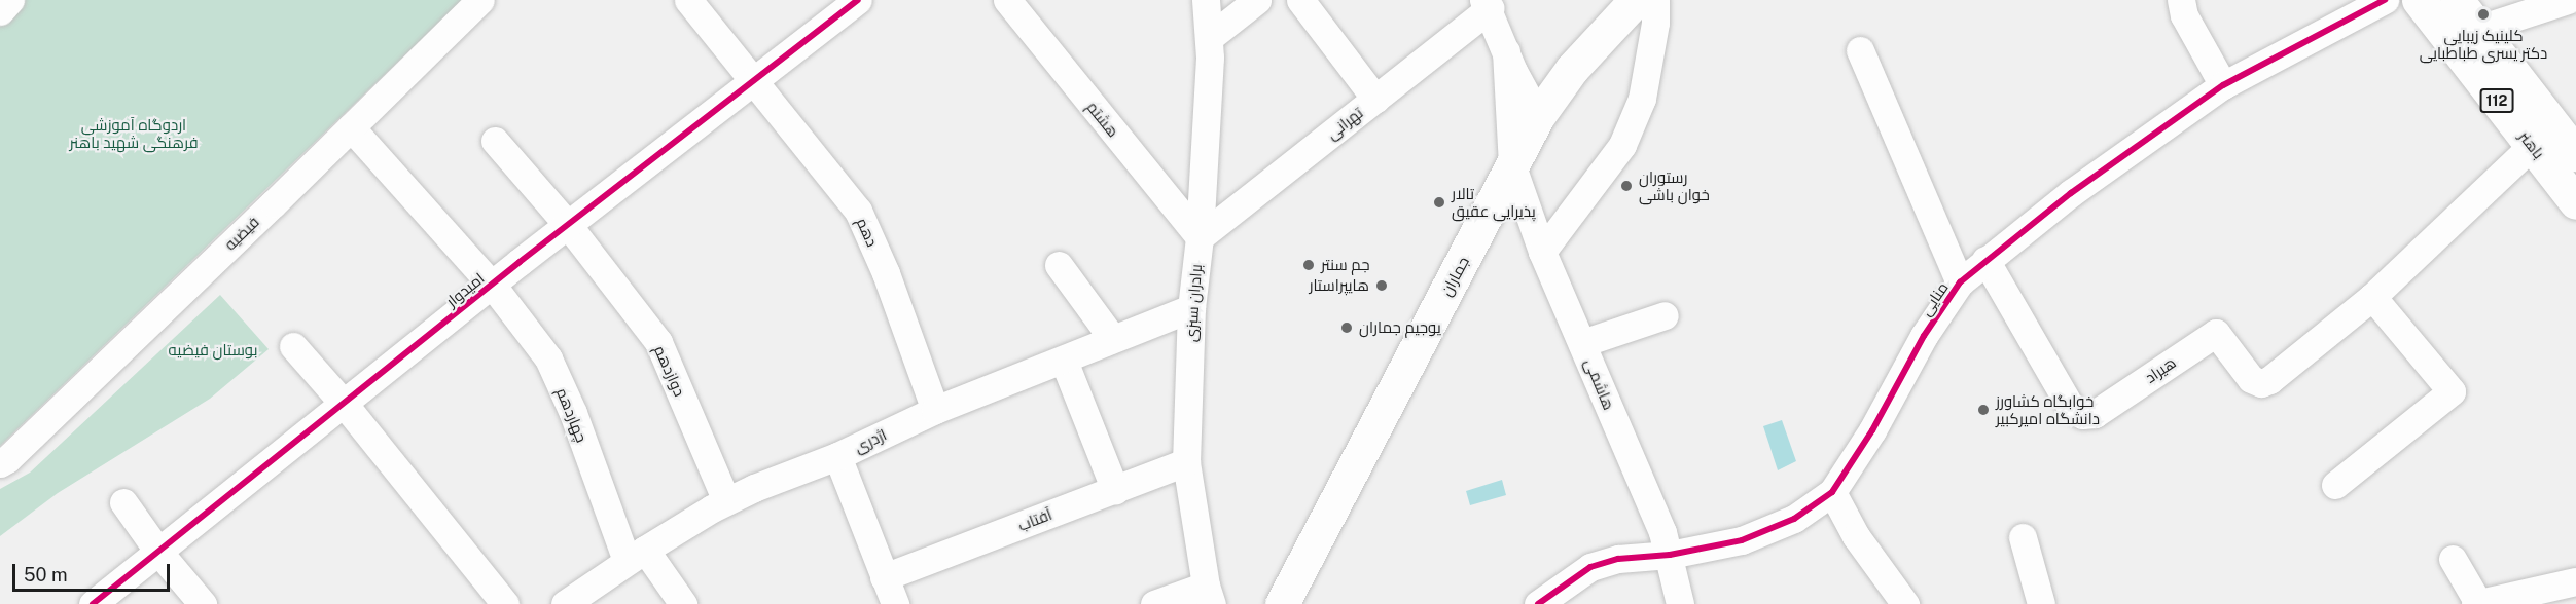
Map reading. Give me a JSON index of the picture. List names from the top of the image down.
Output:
{
  "streets": {
    "main road": ["112", "باهنر", "جماران"],
    "street": [
      "هشتم",
      "تهرانی",
      "دهم",
      "فیضیه",
      "امیدوار",
      "منایی",
      "برادران سبزی",
      "هیراد",
      "دوازدهم",
      "هاشمی",
      "چهاردهم",
      "اژدری",
      "آفتاب"
    ]
  },
  "crossings": [
    ["هشتم", "تهرانی"],
    ["هشتم", "برادران سبزی"],
    ["تهرانی", "برادران سبزی"],
    ["باهنر", "هیراد"],
    ["دهم", "امیدوار"],
    ["دهم", "اژدری"],
    ["فیضیه", "چهاردهم"],
    ["جماران", "هاشمی"],
    ["امیدوار", "دوازدهم"],
    ["امیدوار", "چهاردهم"],
    ["منایی", "هیراد"],
    ["منایی", "هاشمی"],
    ["برادران سبزی", "اژدری"],
    ["برادران سبزی", "آفتاب"],
    ["دوازدهم", "اژدری"],
    ["چهاردهم", "اژدری"]
  ],
  "parks": ["اردوگاه آموزشی فرهنگی شهید باهنر", "بوستان فیضیه"],
  "places": [
    "کلینیک زیبایی دکتر یسری طباطبایی",
    "رستوران خوان باشی",
    "تالار پذیرایی عقیق",
    "جم سنتر",
    "هایپراستار",
    "یوجیم جماران",
    "خوابگاه کشاورز دانشگاه امیرکبیر"
  ],
  "scale_bar": "50 m"
}
